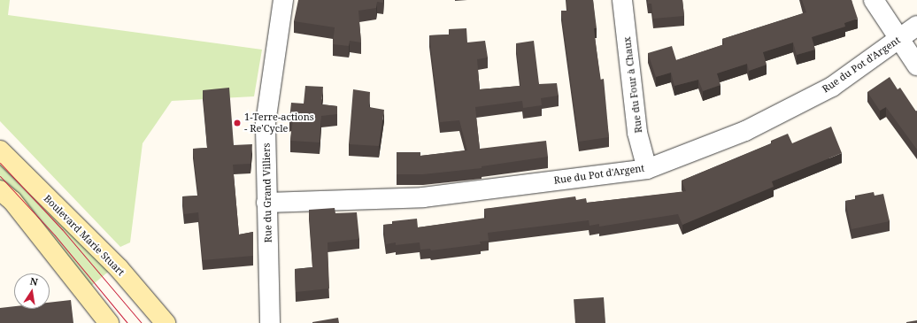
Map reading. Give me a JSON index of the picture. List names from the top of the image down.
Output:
{
  "streets": {
    "main road": ["Boulevard Marie Stuart"],
    "street": ["Rue du Pot d'Argent", "Rue du Four à Chaux", "Rue du Grand Villiers"]
  },
  "crossings": [
    ["Rue du Pot d'Argent", "Rue du Four à Chaux"],
    ["Rue du Pot d'Argent", "Rue du Grand Villiers"]
  ],
  "places": ["1-Terre-actions - Re'Cycle"],
  "north": "top"
}
